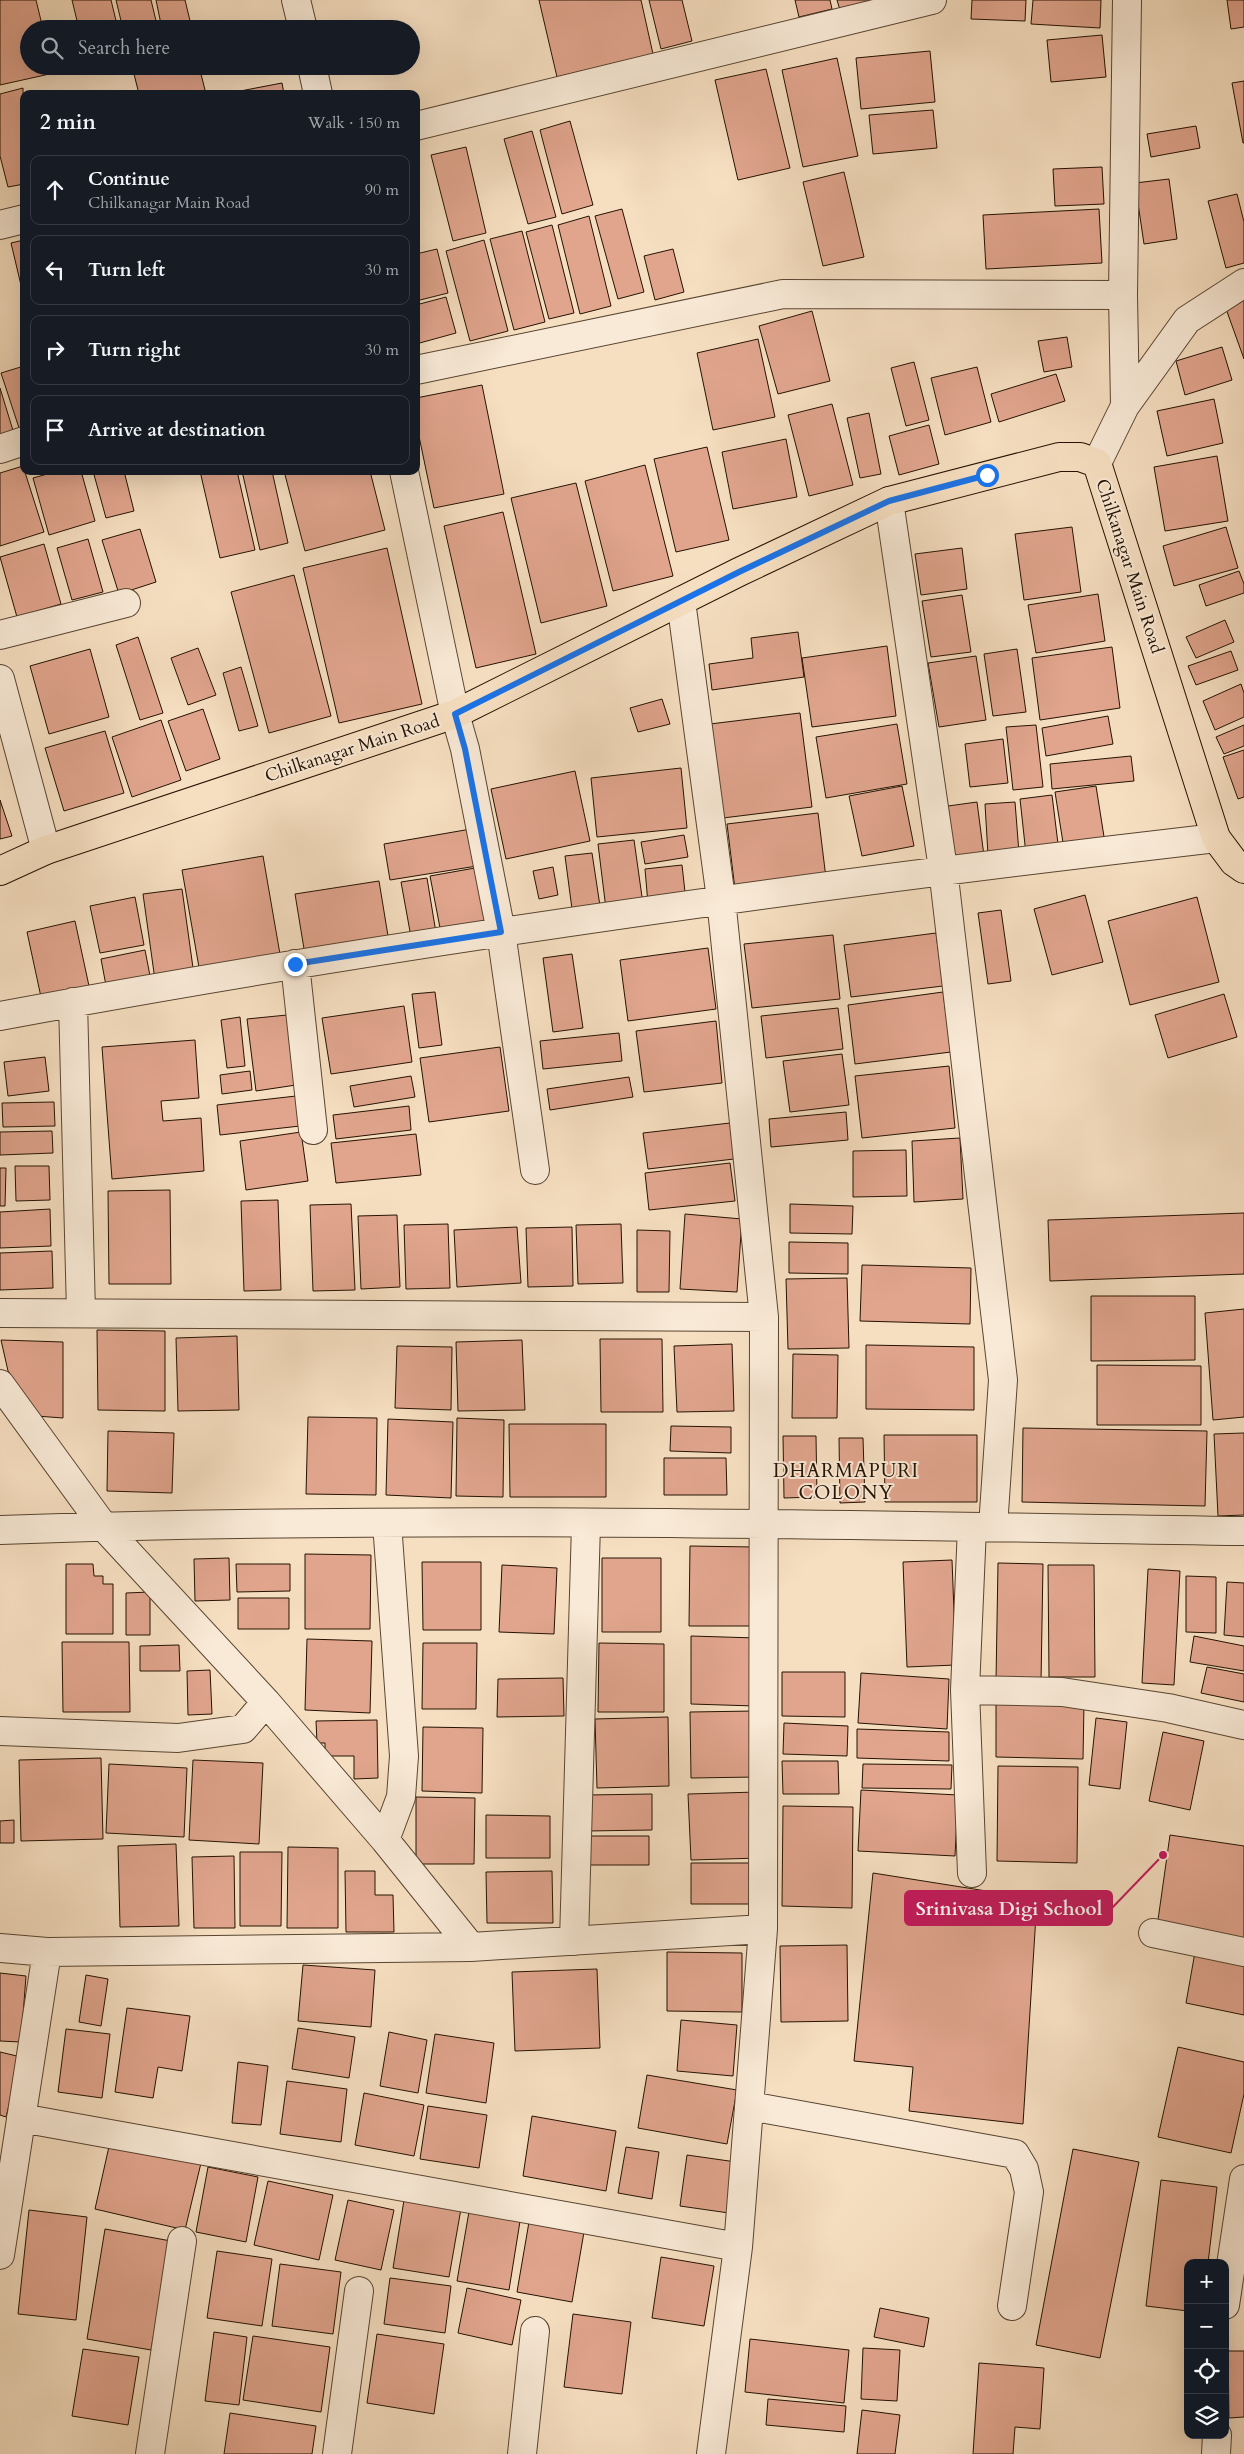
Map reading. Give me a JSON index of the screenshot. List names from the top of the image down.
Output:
{
  "streets": {
    "main road": ["Chilkanagar Main Road"]
  },
  "districts": ["DHARMAPURI COLONY"],
  "places": ["Srinivasa Digi School"],
  "page": {
    "search": "Search here",
    "heading": ["2 min", "Walk · 150 m"],
    "list": [
      ["Continue", "Chilkanagar Main Road", "90 m"],
      ["Turn left", "30 m"],
      ["Turn right", "30 m"],
      "Arrive at destination"
    ],
    "map_buttons": ["+", "−"]
  }
}
